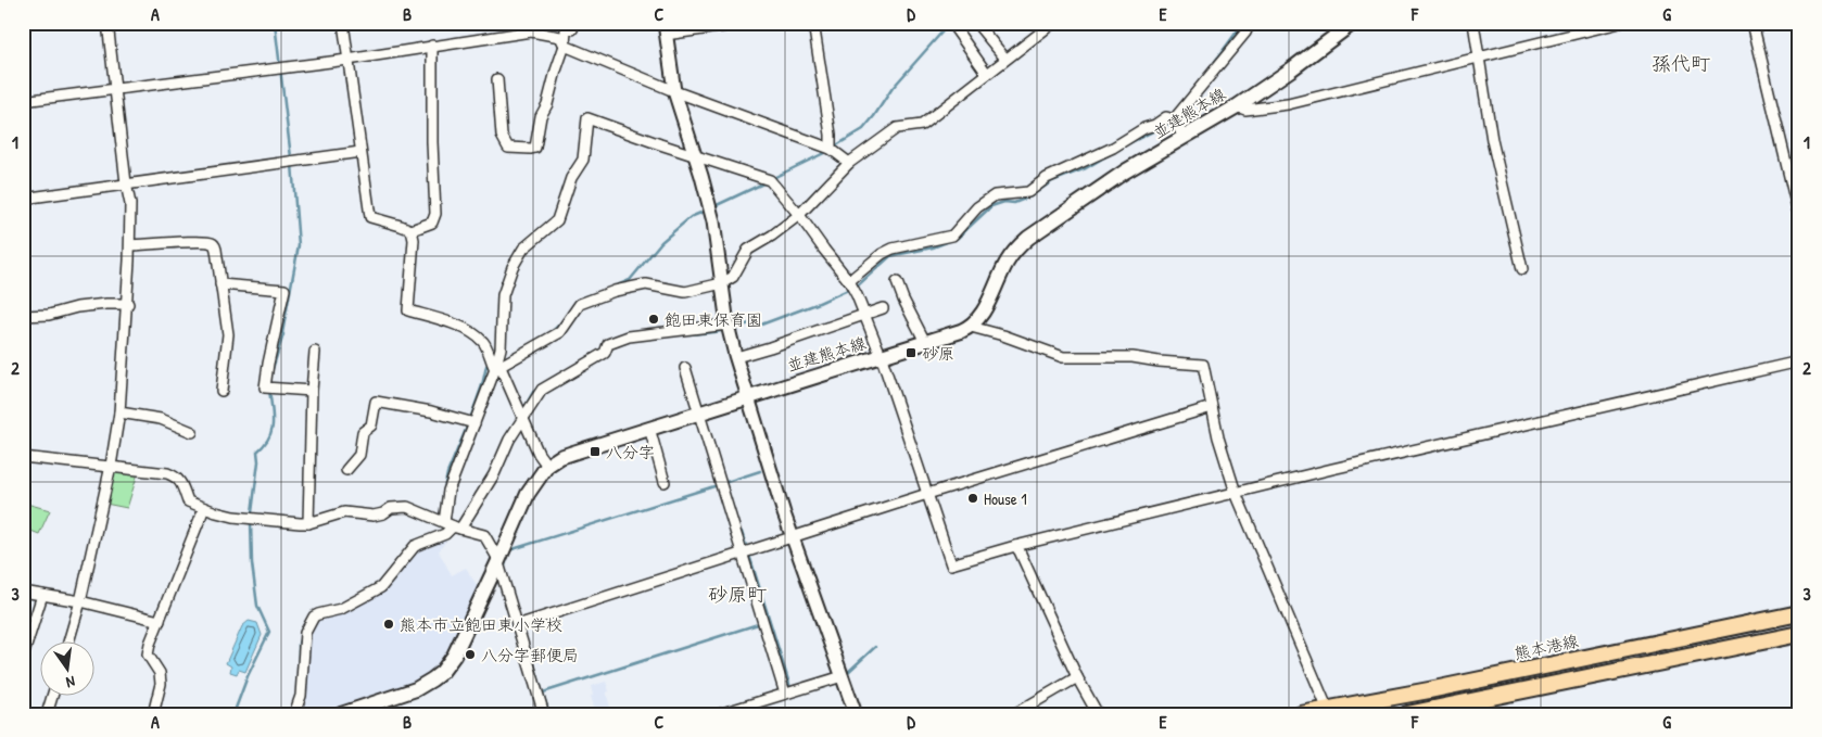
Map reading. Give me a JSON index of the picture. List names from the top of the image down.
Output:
{
  "streets": {
    "main road": ["並建熊本線", "熊本港線"]
  },
  "districts": ["孫代町", "砂原町"],
  "places": {
    "other": [
      "飽田東保育園",
      "House 1",
      "熊本市立飽田東小学校",
      "八分字郵便局"
    ],
    "transit": ["砂原", "八分字"]
  },
  "north": "bottom",
  "grid": {
    "columns": [
      "A",
      "B",
      "C",
      "D",
      "E",
      "F",
      "G"
    ],
    "rows": ["1", "2", "3"]
  }
}
